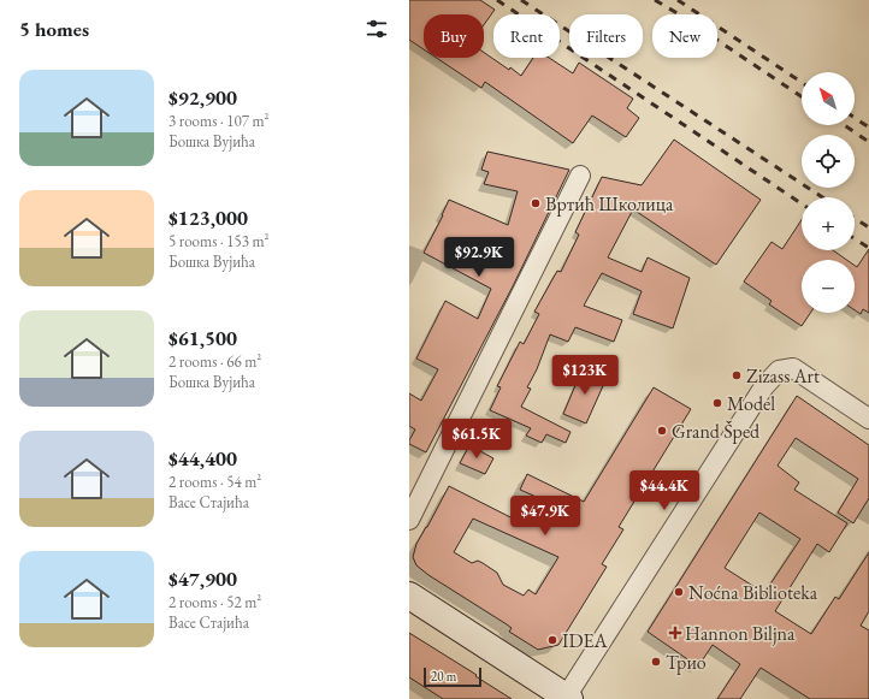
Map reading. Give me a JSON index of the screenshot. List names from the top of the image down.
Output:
{
  "places": {
    "other": [
      "Вртић Школица",
      "Zizass Art",
      "Model",
      "Grand Šped",
      "Noćna Biblioteka",
      "IDEA",
      "Трио"
    ],
    "health": ["Hannon Biljna"]
  },
  "scale_bar": "20 m",
  "north": "top left",
  "page": {
    "heading": "5 homes",
    "chip": [
      "Buy",
      "Rent",
      "Filters",
      "New"
    ],
    "list": [
      {
        "name": "$92,900",
        "note": "3 rooms · 107 m² · Бошка Вујића"
      },
      {
        "name": "$123,000",
        "note": "5 rooms · 153 m² · Бошка Вујића"
      },
      {
        "name": "$61,500",
        "note": "2 rooms · 66 m² · Бошка Вујића"
      },
      {
        "name": "$44,400",
        "note": "2 rooms · 54 m² · Васе Стајића"
      },
      {
        "name": "$47,900",
        "note": "2 rooms · 52 m² · Васе Стајића"
      }
    ],
    "map_buttons": ["+", "−"],
    "price": [
      "$92.9K",
      "$123K",
      "$61.5K",
      "$44.4K",
      "$47.9K"
    ],
    "scale": "20 m"
  }
}
